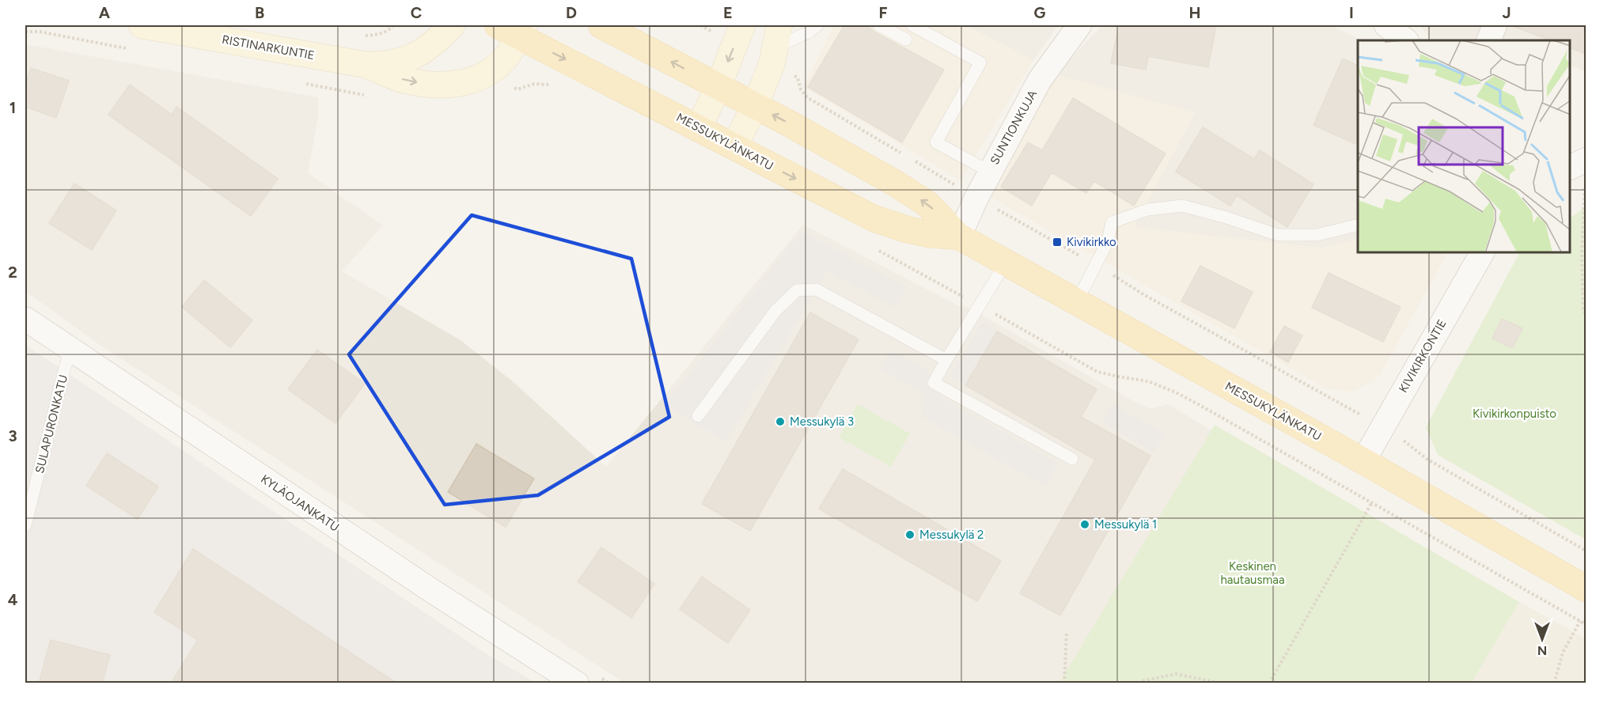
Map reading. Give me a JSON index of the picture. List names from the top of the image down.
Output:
{
  "streets": {
    "main road": ["RISTINARKUNTIE", "MESSUKYLÄNKATU"],
    "street": ["SUNTIONKUJA", "KIVIKIRKONTIE", "KYLÄOJANKATU"],
    "lane": ["SULAPURONKATU"]
  },
  "crossings": [
    ["RISTINARKUNTIE", "MESSUKYLÄNKATU"],
    ["SUNTIONKUJA", "MESSUKYLÄNKATU"],
    ["MESSUKYLÄNKATU", "KIVIKIRKONTIE"],
    ["SULAPURONKATU", "KYLÄOJANKATU"]
  ],
  "parks": ["Kivikirkonpuisto", "Keskinen hautausmaa"],
  "places": {
    "transit": ["Kivikirkko"],
    "other": ["Messukylä 3", "Messukylä 1", "Messukylä 2"]
  },
  "north": "bottom",
  "grid": {
    "columns": [
      "A",
      "B",
      "C",
      "D",
      "E",
      "F",
      "G",
      "H",
      "I",
      "J"
    ],
    "rows": [
      "1",
      "2",
      "3",
      "4"
    ]
  }
}
